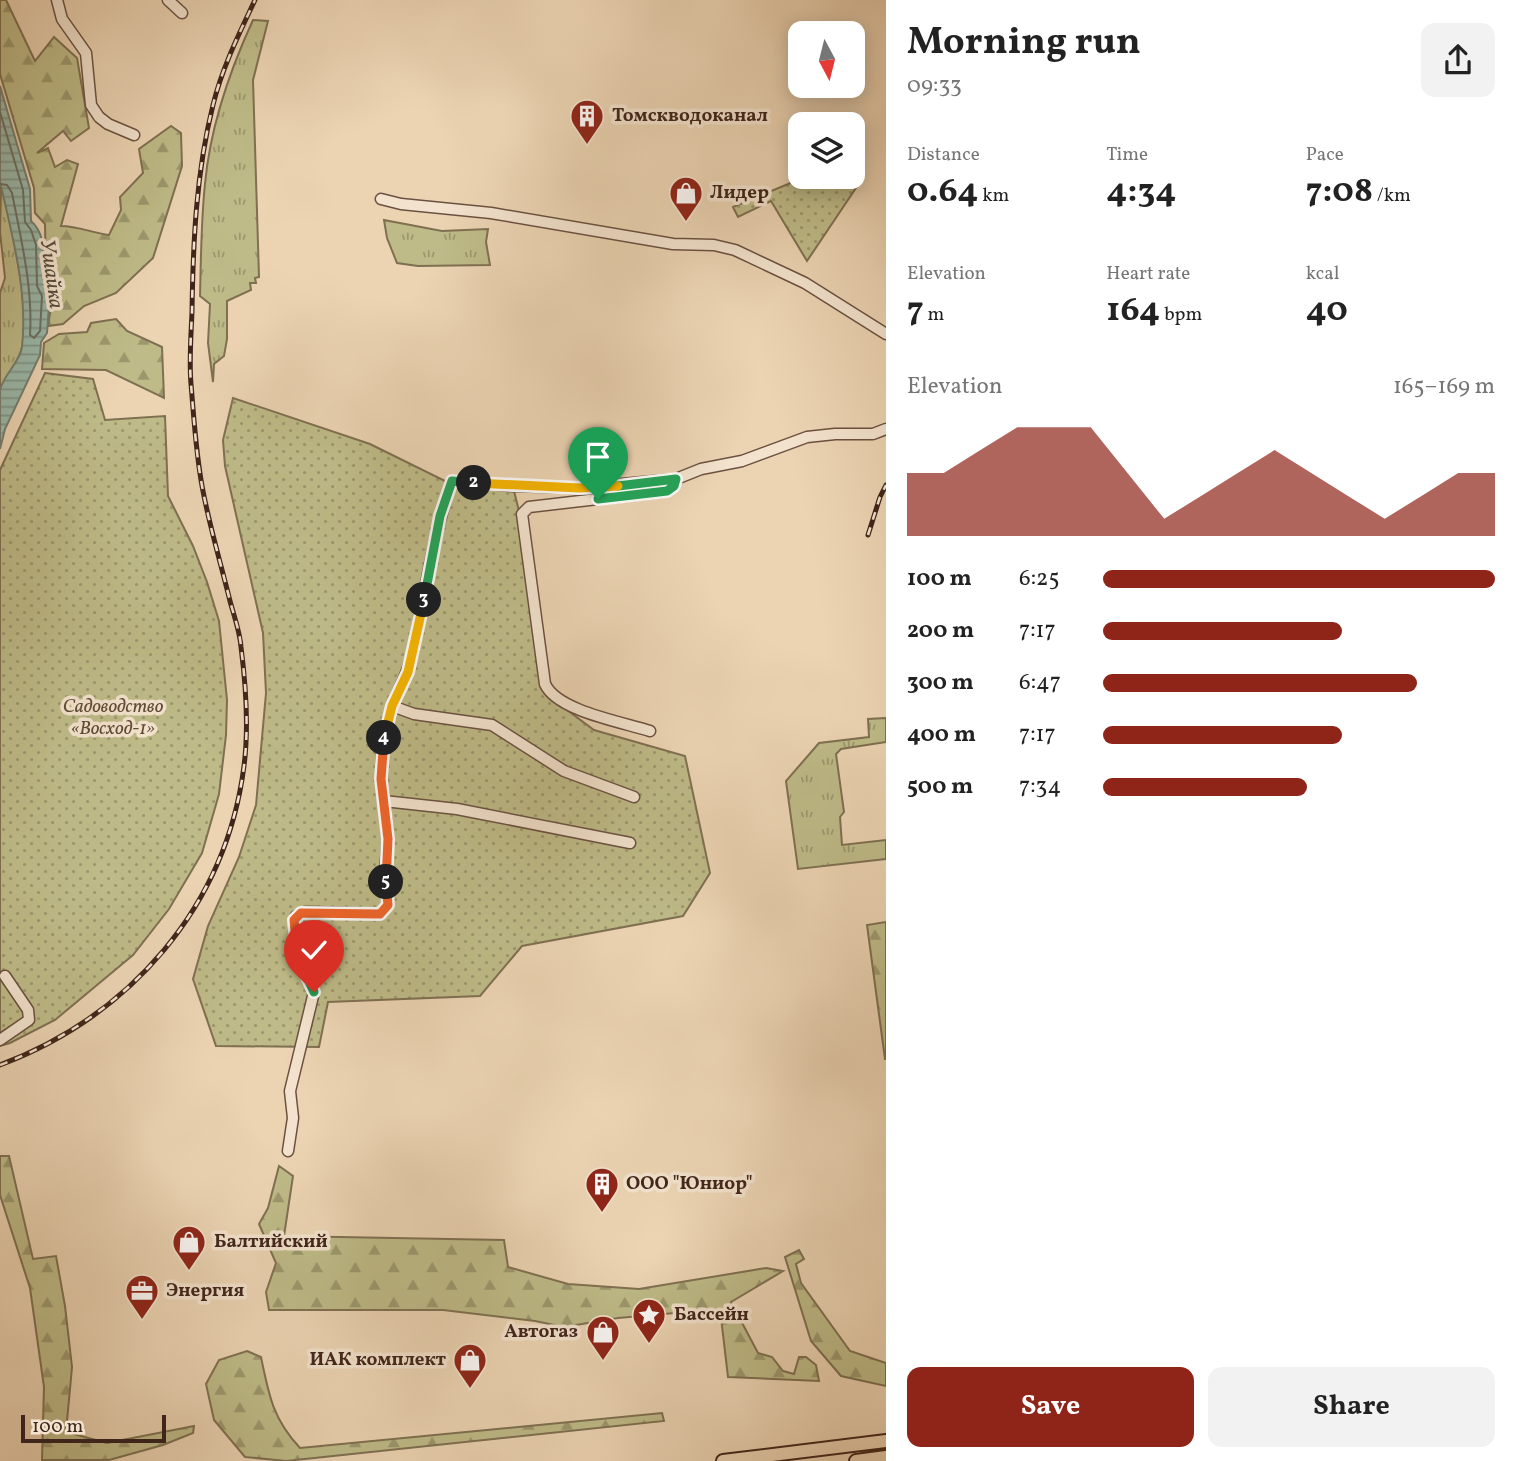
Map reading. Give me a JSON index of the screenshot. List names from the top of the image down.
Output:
{
  "water": ["Ушайка"],
  "parks": ["Садоводство «Восход-1»"],
  "places": {
    "building": ["Томскводоканал", "ООО \"Юниор\""],
    "shop": [
      "Лидер",
      "Балтийский",
      "Автогаз",
      "ИАК комплект"
    ],
    "office": ["Энергия"],
    "place": ["Бассейн"]
  },
  "scale_bar": "100 m",
  "north": "bottom",
  "page": {
    "heading": ["Morning run", "09:33"],
    "stats": [
      ["Distance", "0.64 km"],
      ["Time", "4:34"],
      ["Pace", "7:08 /km"],
      ["Elevation", "7 m"],
      ["Heart rate", "164 bpm"],
      ["kcal", "40"]
    ],
    "chart": ["Elevation", "165–169 m"],
    "pins": [
      "2",
      "3",
      "4",
      "5"
    ],
    "list": [
      {
        "name": "100 m",
        "note": "6:25"
      },
      {
        "name": "200 m",
        "note": "7:17"
      },
      {
        "name": "300 m",
        "note": "6:47"
      },
      {
        "name": "400 m",
        "note": "7:17"
      },
      {
        "name": "500 m",
        "note": "7:34"
      }
    ],
    "buttons": ["Save", "Share"],
    "scale": "100 m"
  }
}
